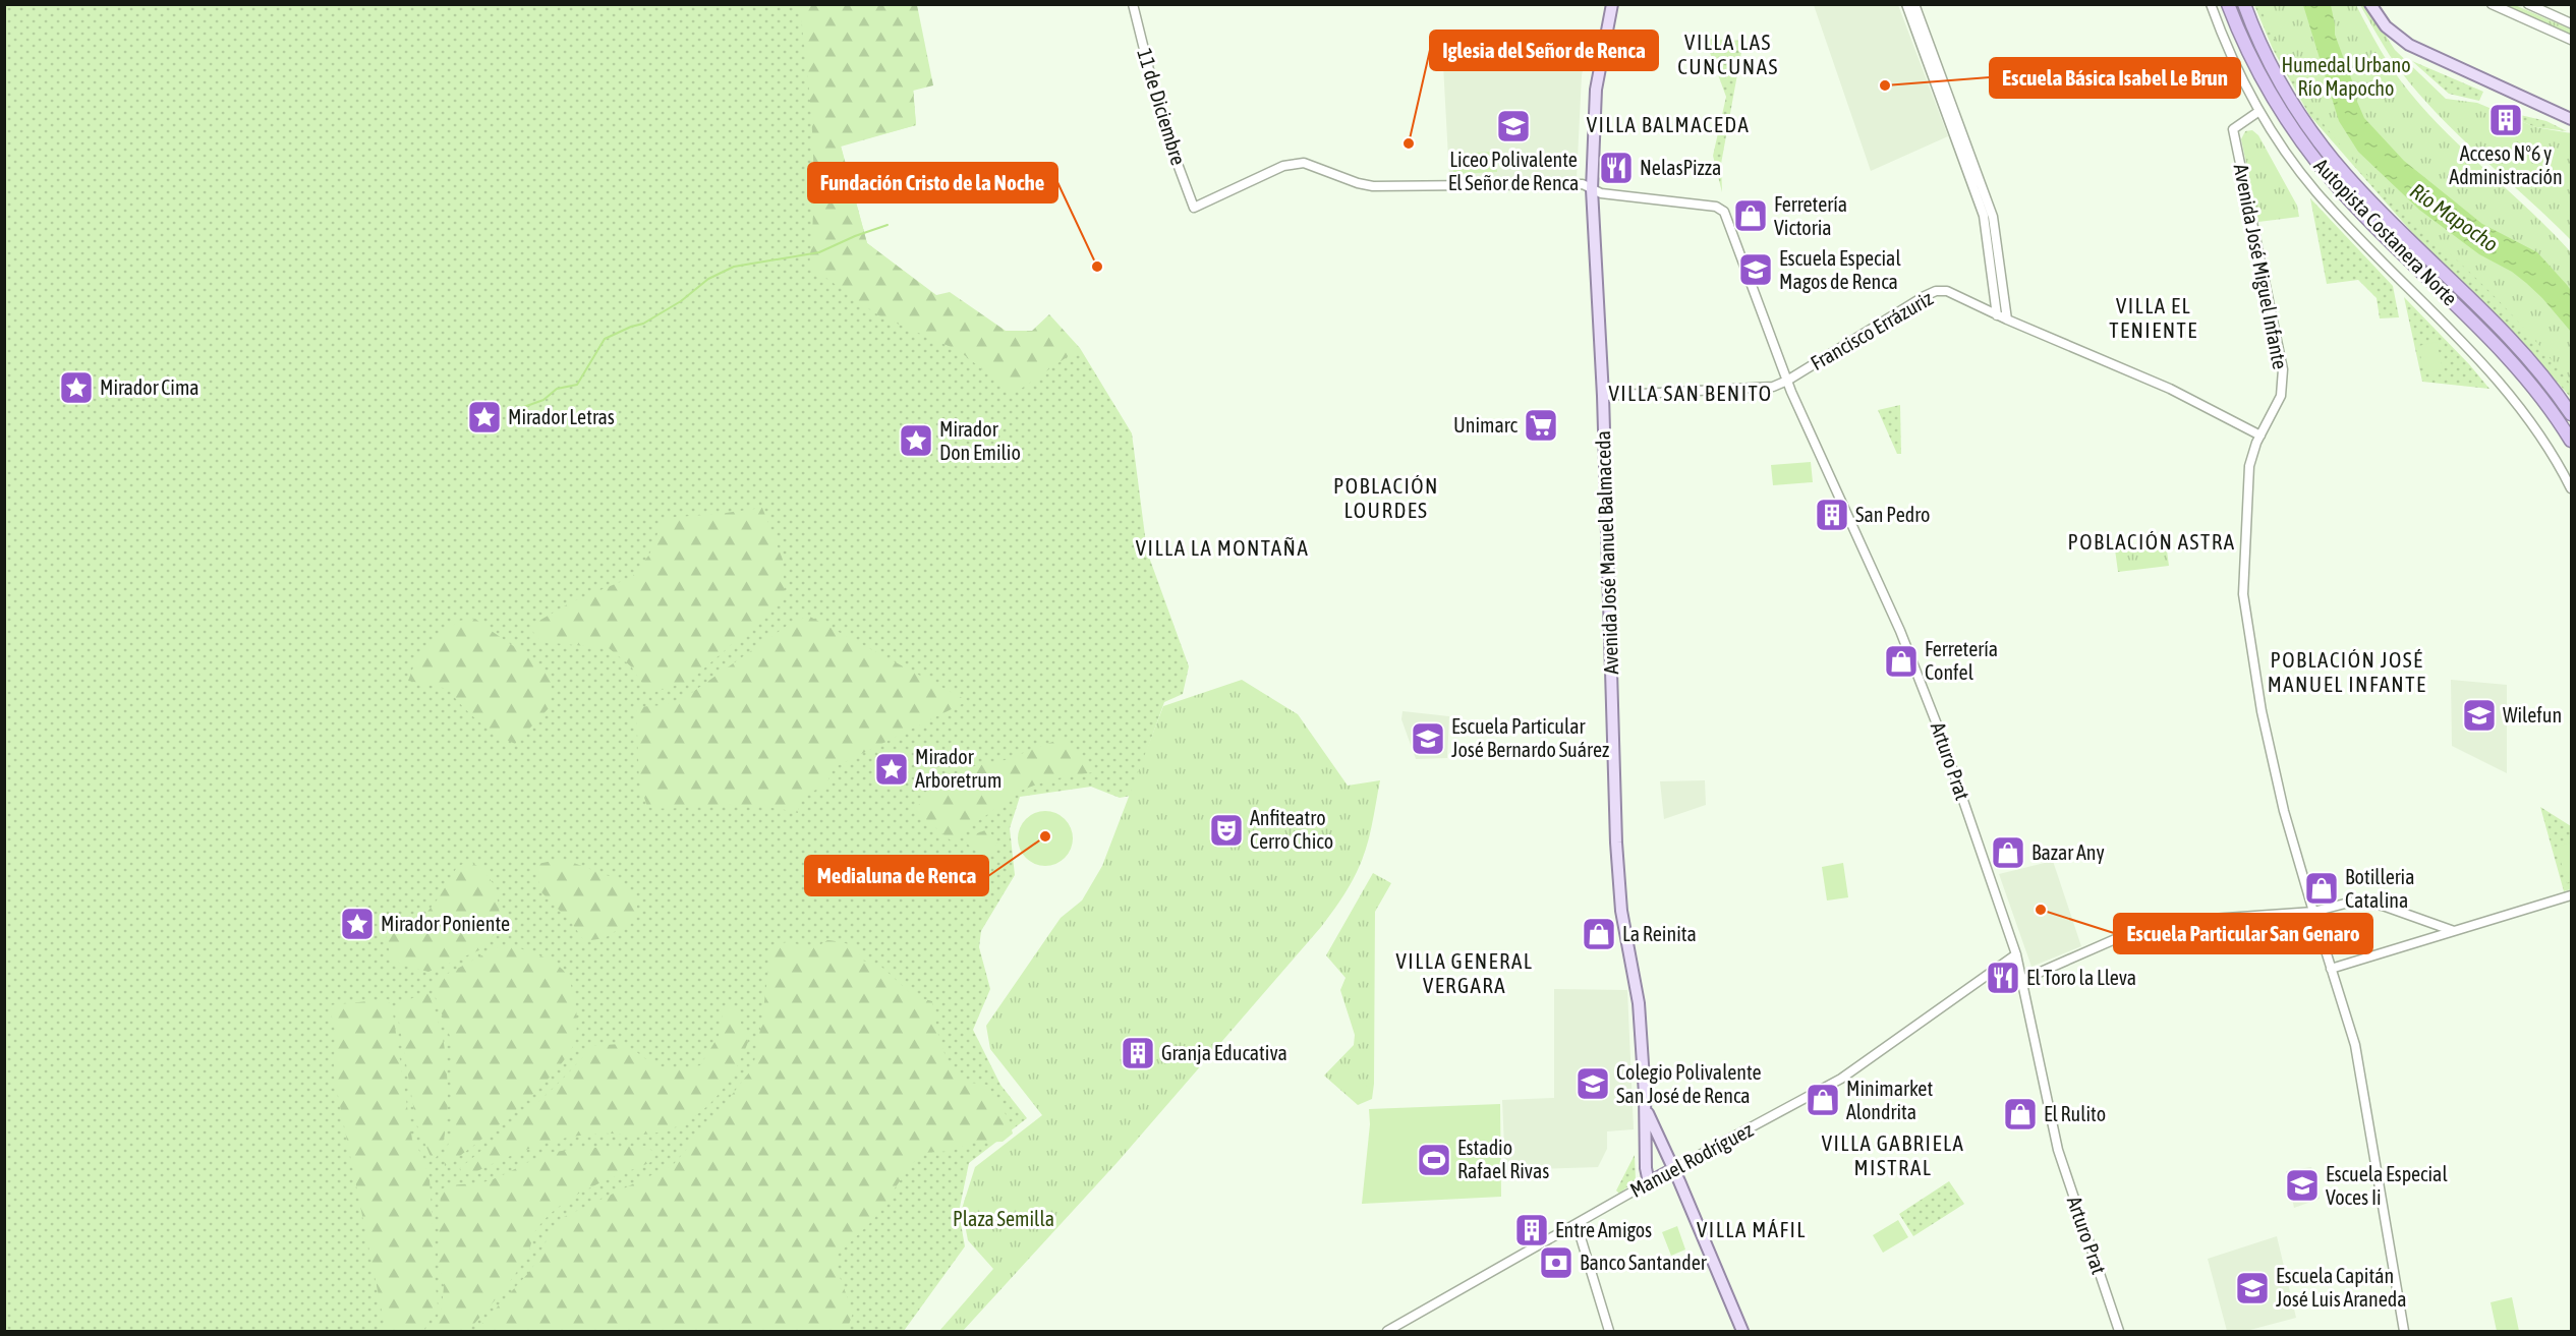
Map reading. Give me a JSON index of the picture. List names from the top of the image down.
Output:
{
  "streets": {
    "highway": ["Autopista Costanera Norte"],
    "main road": ["Avenida José Manuel Balmaceda", "Manuel Rodríguez"],
    "street": [
      "11 de Diciembre",
      "Avenida José Miguel Infante",
      "Francisco Errázuriz",
      "Arturo Prat"
    ]
  },
  "crossings": [
    ["11 de Diciembre", "Avenida José Manuel Balmaceda"],
    ["11 de Diciembre", "Arturo Prat"],
    ["Avenida José Miguel Infante", "Francisco Errázuriz"],
    ["Francisco Errázuriz", "Avenida José Manuel Balmaceda"],
    ["Francisco Errázuriz", "Arturo Prat"],
    ["Avenida José Manuel Balmaceda", "Arturo Prat"],
    ["Avenida José Manuel Balmaceda", "Manuel Rodríguez"],
    ["Arturo Prat", "Manuel Rodríguez"]
  ],
  "districts": [
    "VILLA LAS CUNCUNAS",
    "VILLA BALMACEDA",
    "VILLA EL TENIENTE",
    "VILLA SAN BENITO",
    "POBLACIÓN LOURDES",
    "POBLACIÓN ASTRA",
    "VILLA LA MONTAÑA",
    "POBLACIÓN JOSÉ MANUEL INFANTE",
    "VILLA GENERAL VERGARA",
    "VILLA GABRIELA MISTRAL",
    "VILLA MÁFIL"
  ],
  "water": ["Río Mapocho"],
  "parks": ["Humedal Urbano Río Mapocho", "Plaza Semilla"],
  "places": {
    "other": [
      "Escuela Básica Isabel Le Brun",
      "Iglesia del Señor de Renca",
      "Fundación Cristo de la Noche",
      "Medialuna de Renca",
      "Escuela Particular San Genaro"
    ],
    "building": [
      "Acceso N°6 y Administración",
      "San Pedro",
      "Granja Educativa",
      "Entre Amigos"
    ],
    "school or university": [
      "Liceo Polivalente El Señor de Renca",
      "Escuela Especial Magos de Renca",
      "Wilefun",
      "Escuela Particular José Bernardo Suárez",
      "Colegio Polivalente San José de Renca",
      "Escuela Especial Voces Ii",
      "Escuela Capitán José Luis Araneda"
    ],
    "restaurant": ["NelasPizza", "El Toro la Lleva"],
    "shop": [
      "Ferretería Victoria",
      "Ferretería Confel",
      "Bazar Any",
      "Botilleria Catalina",
      "La Reinita",
      "Minimarket Alondrita",
      "El Rulito"
    ],
    "place": [
      "Mirador Cima",
      "Mirador Letras",
      "Mirador Don Emilio",
      "Mirador Arboretrum",
      "Mirador Poniente"
    ],
    "supermarket": ["Unimarc"],
    "theatre": ["Anfiteatro Cerro Chico"],
    "sports": ["Estadio Rafael Rivas"],
    "bank": ["Banco Santander"]
  }
}
